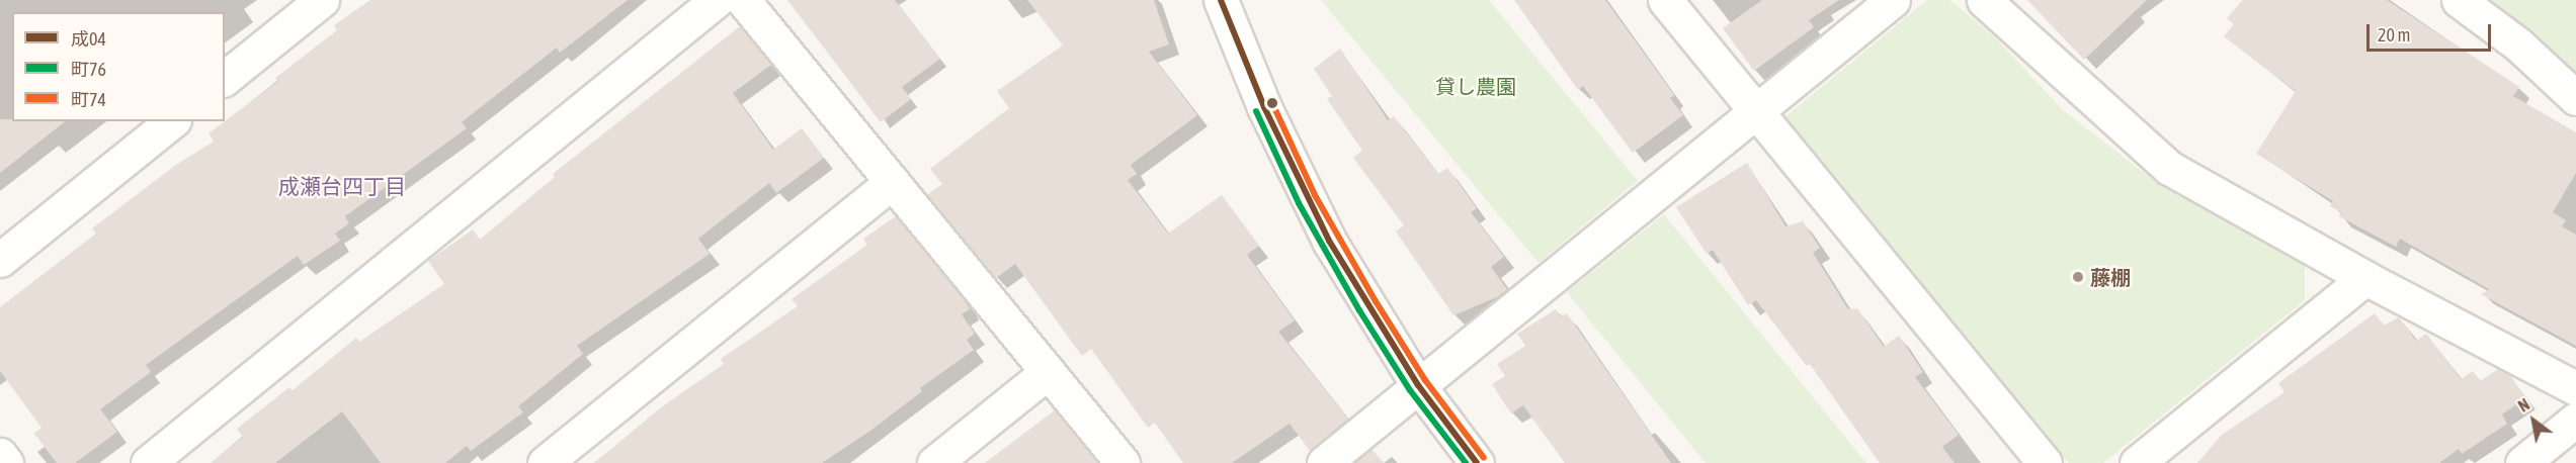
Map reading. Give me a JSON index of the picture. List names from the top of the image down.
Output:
{
  "districts": ["成瀬台四丁目"],
  "parks": ["貸し農園"],
  "places": ["藤棚"],
  "lines": ["transit line 成04", "transit line 町74", "transit line 町76"],
  "legend": ["成04", "町76", "町74"],
  "scale_bar": "20 m",
  "north": "top left"
}
